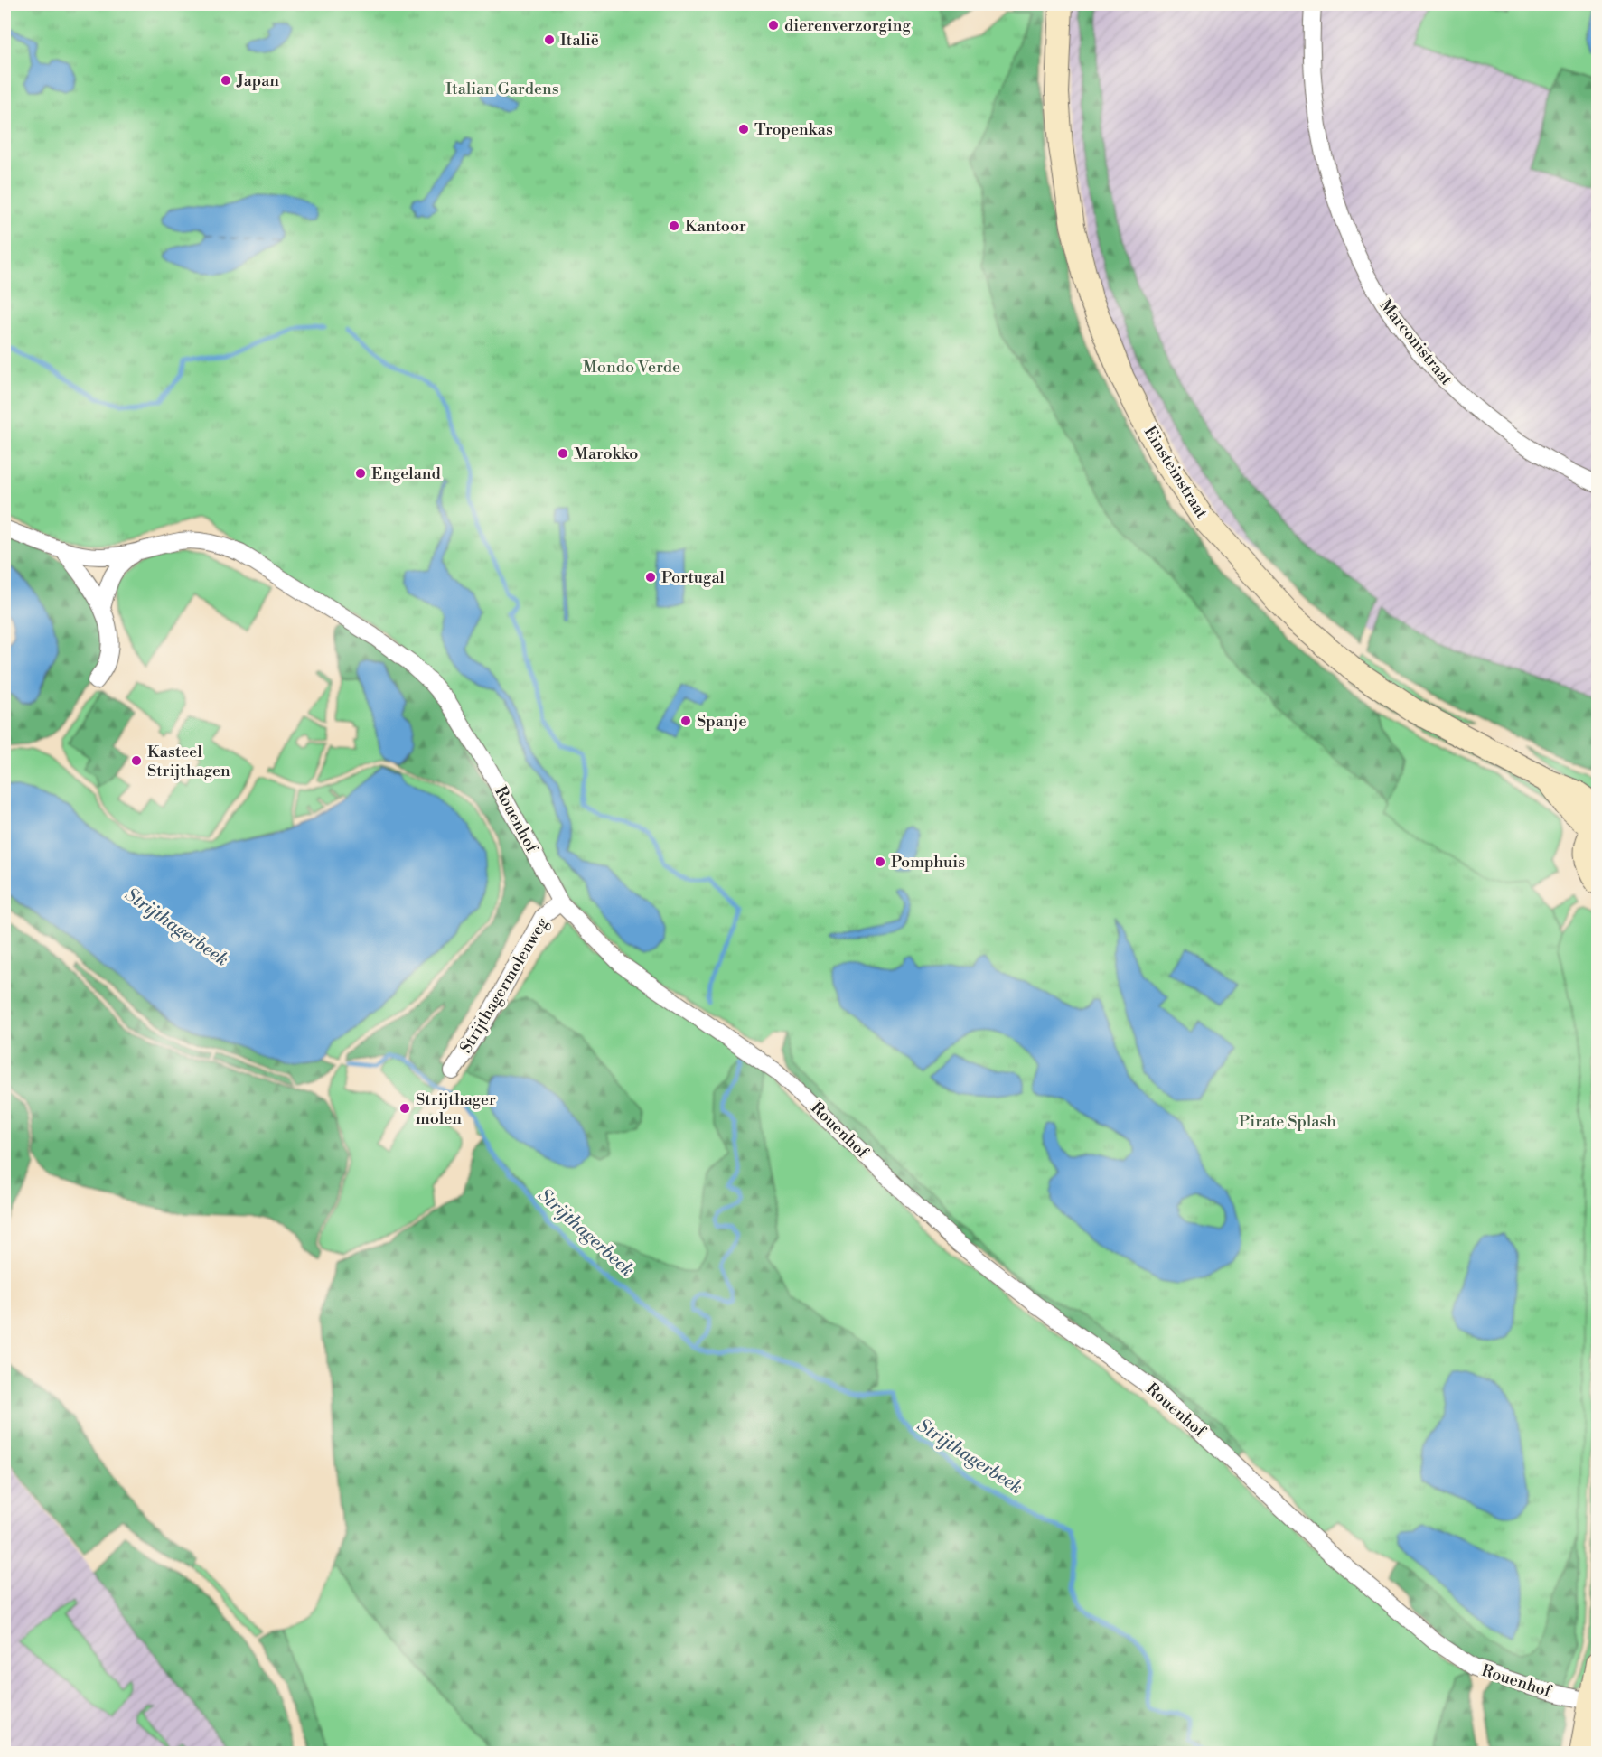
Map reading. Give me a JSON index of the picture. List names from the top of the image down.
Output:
{
  "streets": {
    "main road": ["Einsteinstraat"],
    "street": ["Marconistraat", "Rouenhof", "Strijthagermolenweg"]
  },
  "crossings": [
    ["Rouenhof", "Strijthagermolenweg"]
  ],
  "water": ["Strijthagerbeek"],
  "parks": ["Italian Gardens", "Mondo Verde", "Pirate Splash"],
  "places": [
    "dierenverzorging",
    "Italië",
    "Japan",
    "Tropenkas",
    "Kantoor",
    "Marokko",
    "Engeland",
    "Portugal",
    "Spanje",
    "Kasteel Strijthagen",
    "Pomphuis",
    "Strijthager molen"
  ]
}
